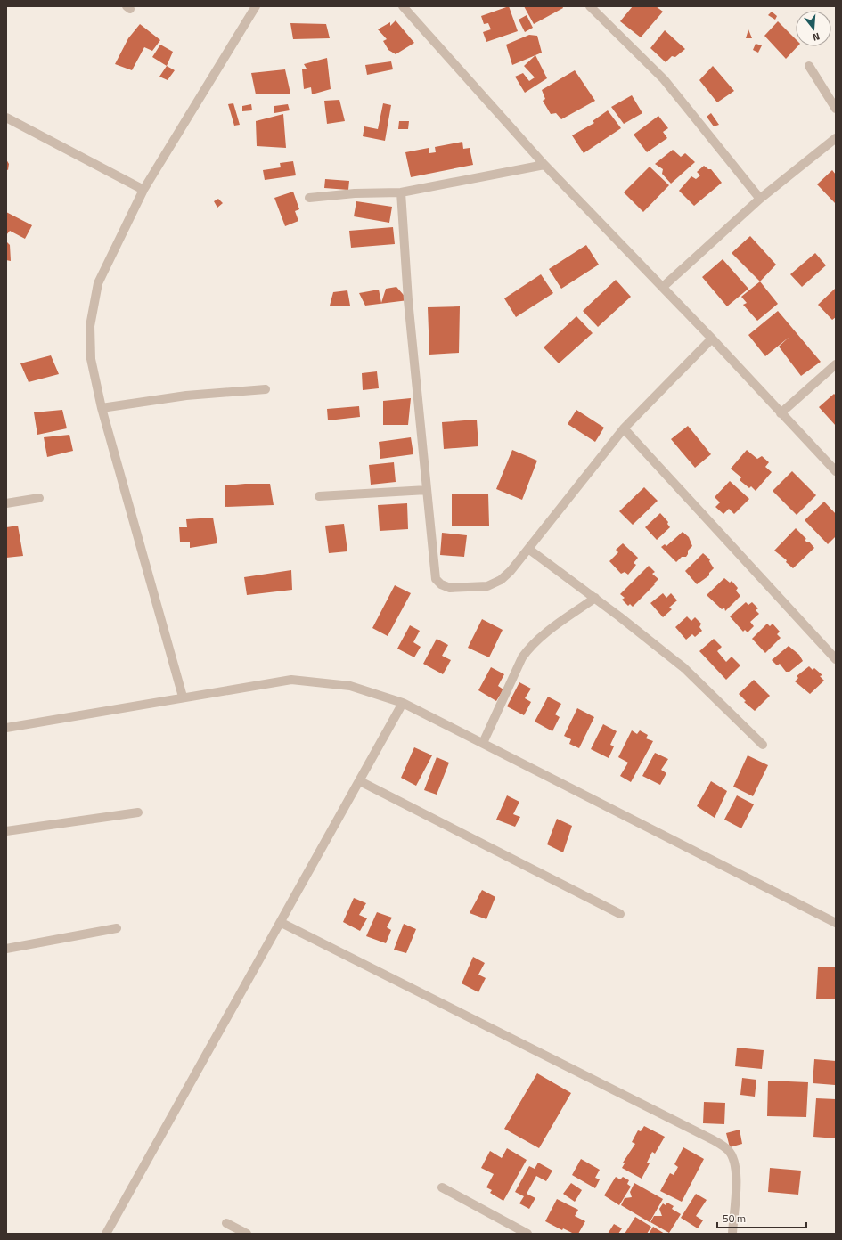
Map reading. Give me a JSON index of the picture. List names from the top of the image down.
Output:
{
  "scale_bar": "50 m",
  "north": "bottom"
}
